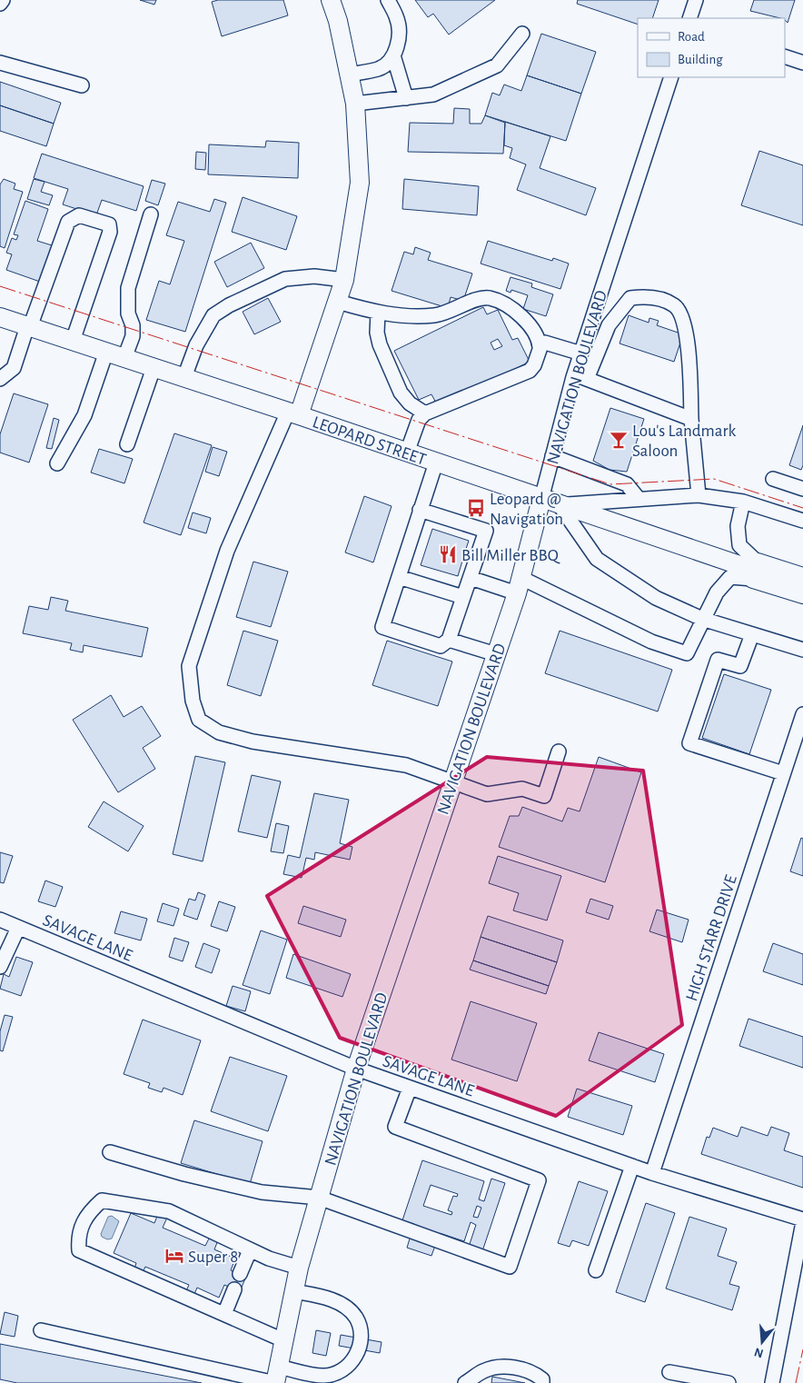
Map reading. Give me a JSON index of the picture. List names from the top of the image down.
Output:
{
  "streets": {
    "main road": ["NAVIGATION BOULEVARD", "LEOPARD STREET"],
    "street": ["SAVAGE LANE", "HIGH STARR DRIVE"]
  },
  "crossings": [
    ["NAVIGATION BOULEVARD", "LEOPARD STREET"],
    ["NAVIGATION BOULEVARD", "SAVAGE LANE"],
    ["SAVAGE LANE", "HIGH STARR DRIVE"]
  ],
  "places": {
    "bar": ["Lou's Landmark Saloon"],
    "bus stop": ["Leopard @ Navigation"],
    "restaurant": ["Bill Miller BBQ"],
    "hotel": ["Super 8"]
  },
  "legend": ["Road", "Building"],
  "north": "bottom"
}
